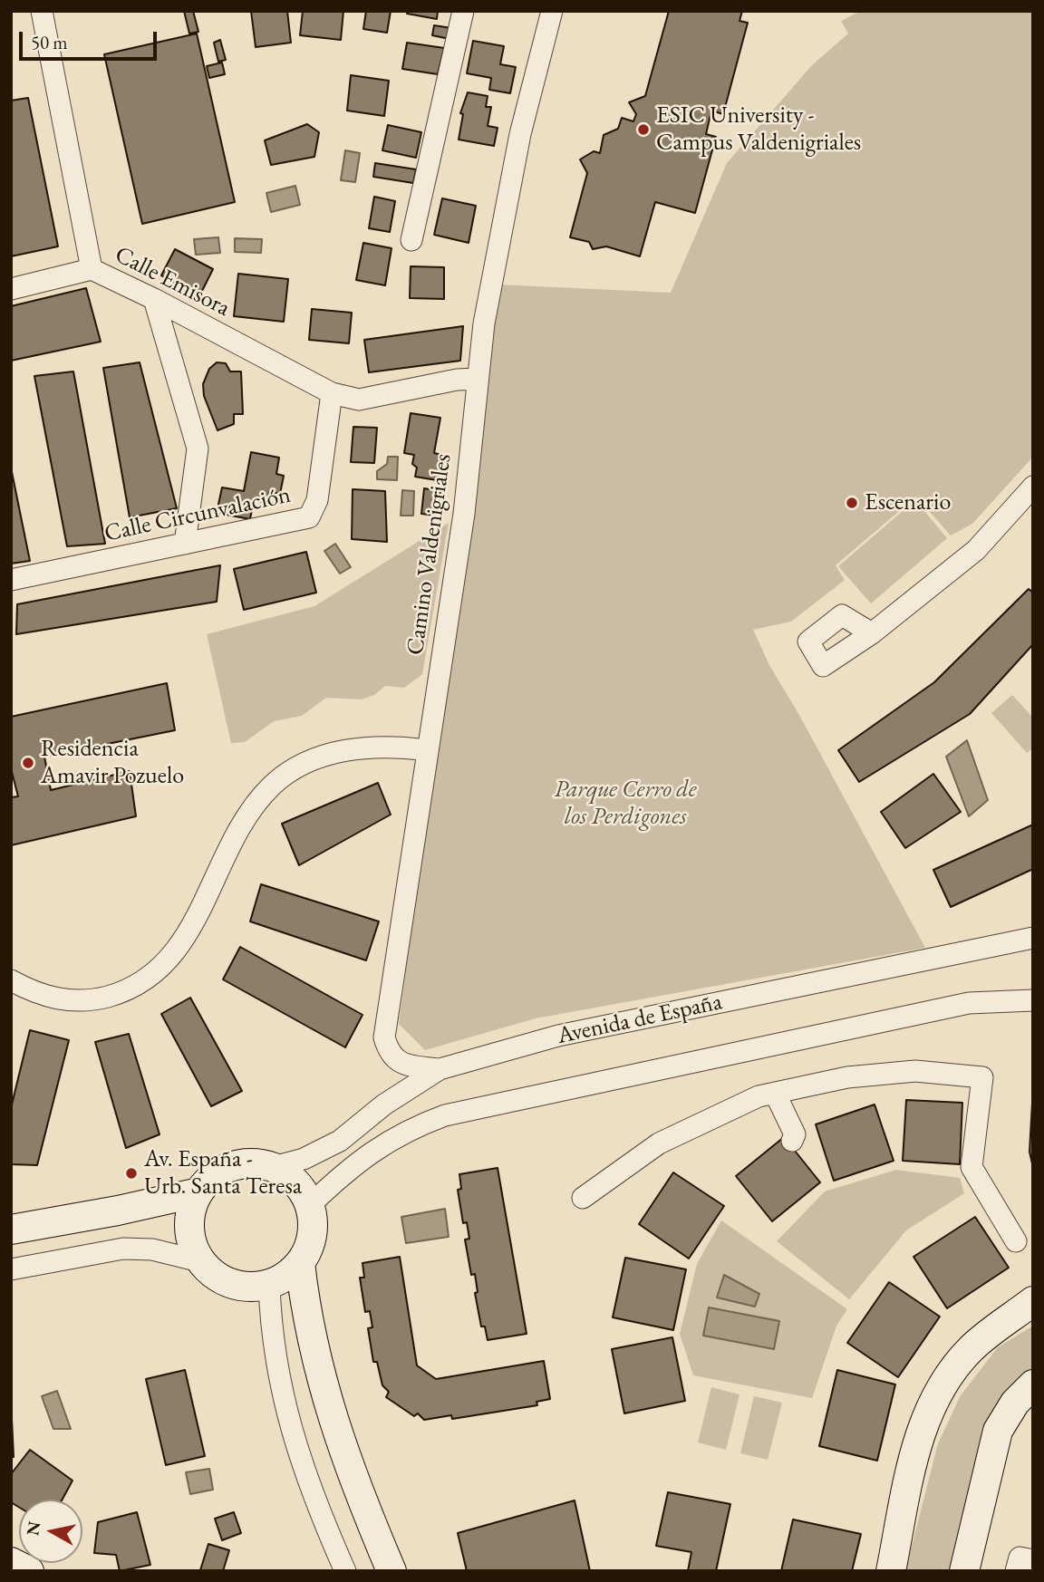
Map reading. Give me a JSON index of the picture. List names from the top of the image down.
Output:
{
  "streets": {
    "street": [
      "Calle Emisora",
      "Calle Circunvalación",
      "Camino Valdenigriales",
      "Avenida de España"
    ]
  },
  "crossings": [
    ["Calle Emisora", "Calle Circunvalación"],
    ["Calle Emisora", "Camino Valdenigriales"],
    ["Camino Valdenigriales", "Avenida de España"]
  ],
  "parks": ["Parque Cerro de los Perdigones"],
  "places": [
    "ESIC University - Campus Valdenigriales",
    "Escenario",
    "Residencia Amavir Pozuelo",
    "Av. España - Urb. Santa Teresa"
  ],
  "scale_bar": "50 m",
  "north": "left"
}
